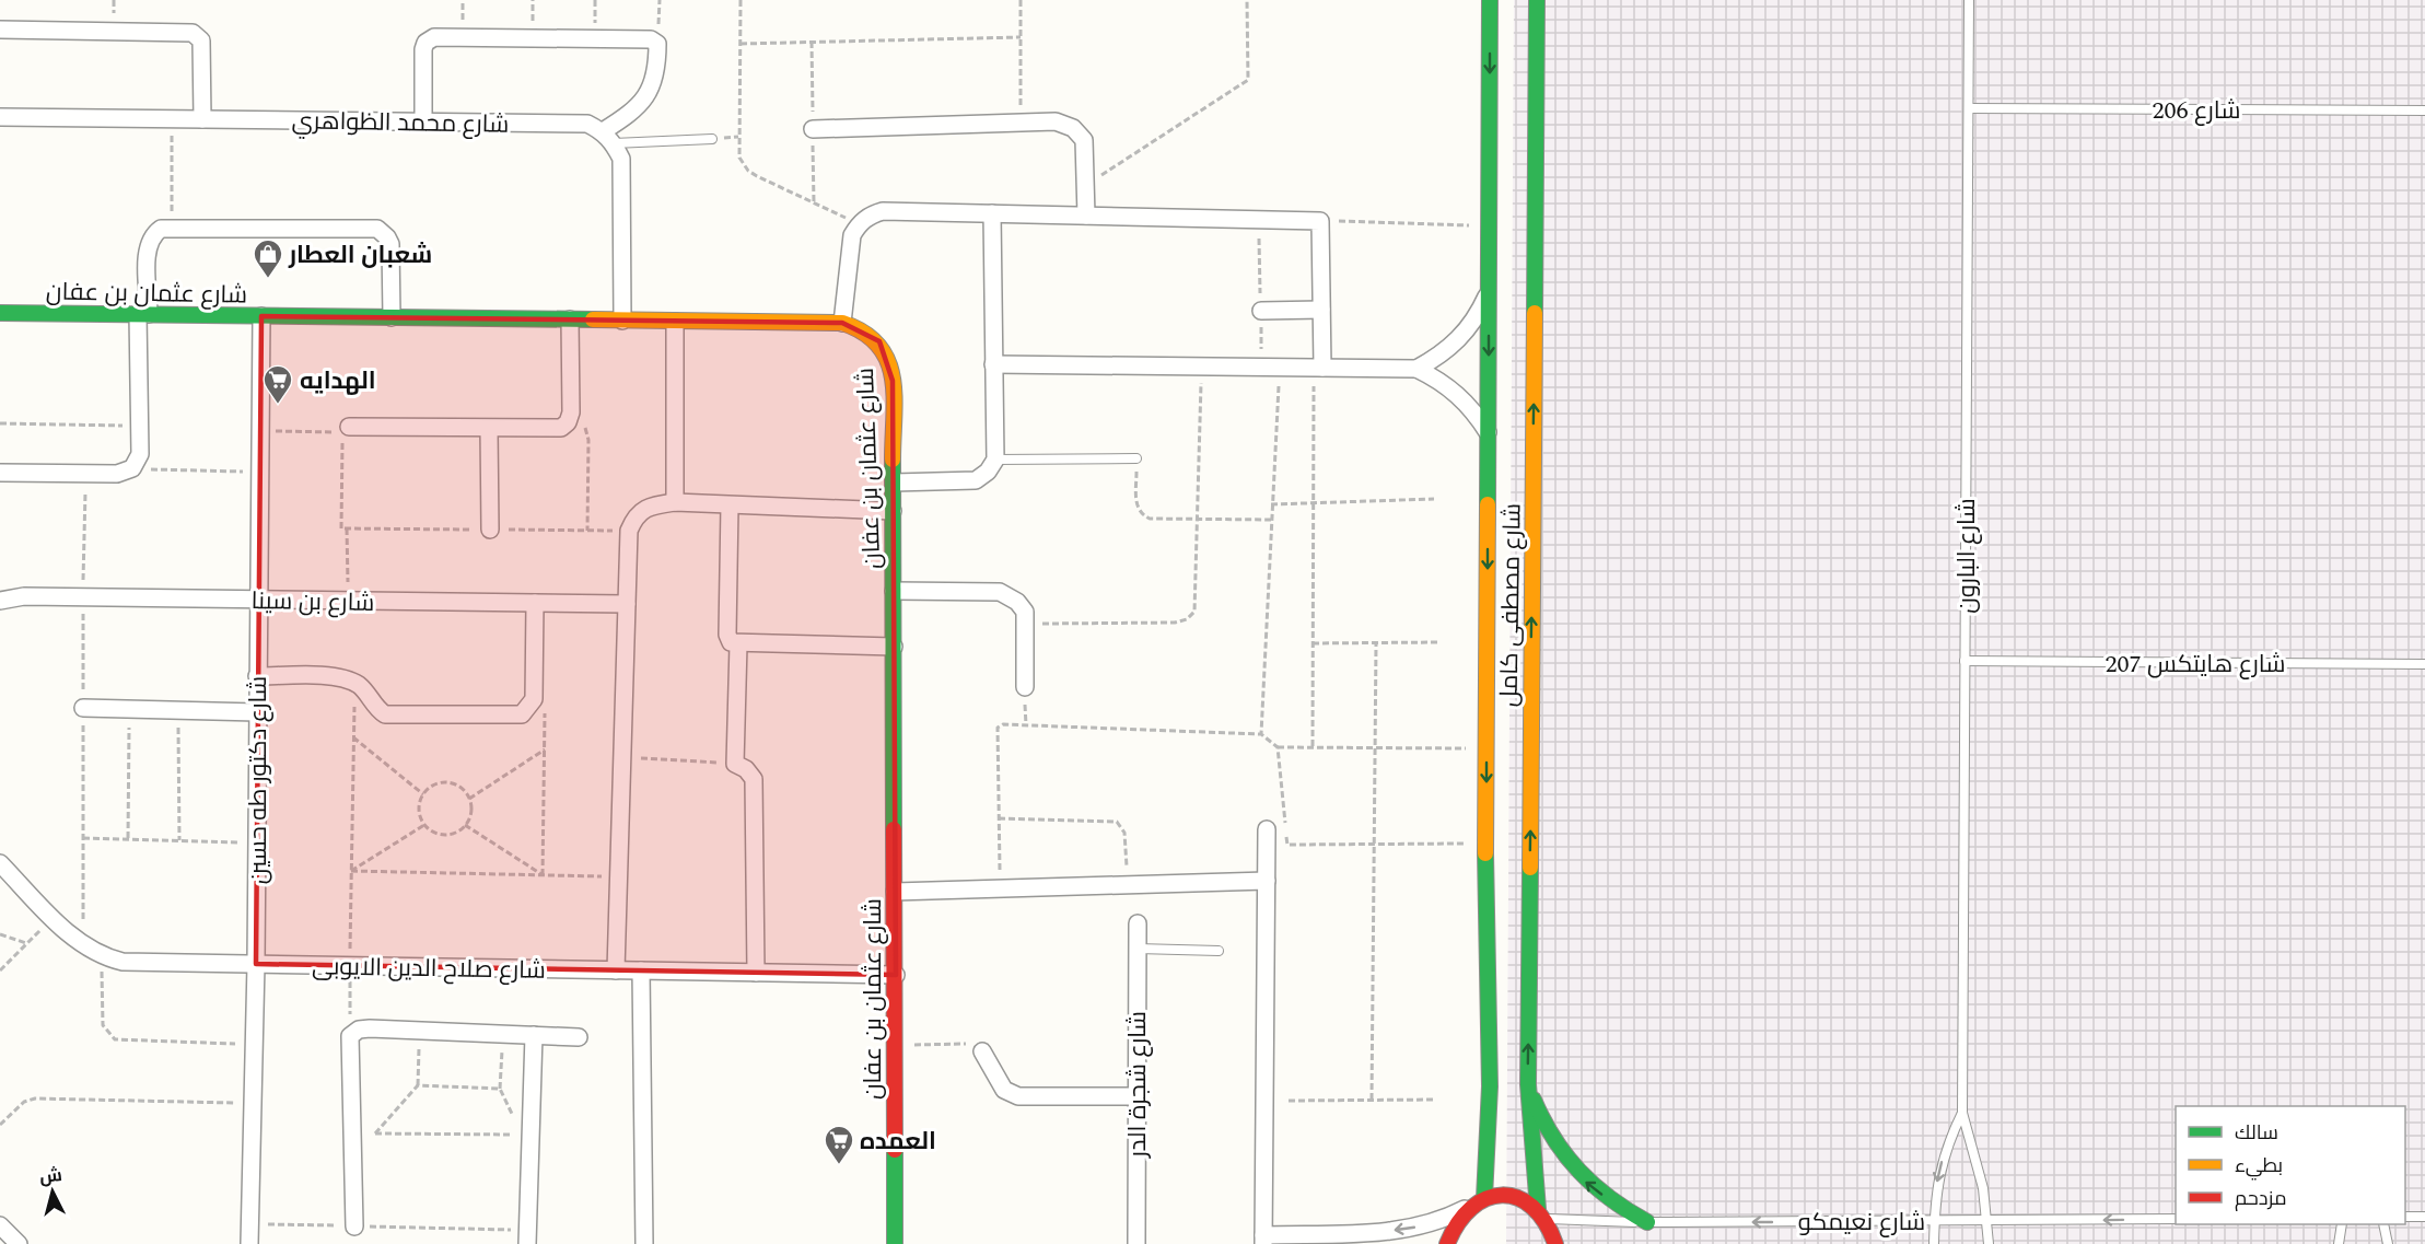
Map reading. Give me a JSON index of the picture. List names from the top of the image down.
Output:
{
  "streets": {
    "street": [
      "شارع محمد الظواهري",
      "شارع عثمان بن عفان",
      "شارع بن سينا",
      "شارع مصطفى كامل",
      "شارع دكتور طه حسين",
      "شارع صلاح الدين الايوبى",
      "شارع شجرة الدر"
    ],
    "lane": [
      "شارع 206",
      "شارع البارون",
      "شارع هايتكس 207",
      "شارع نعيمكو"
    ]
  },
  "crossings": [
    ["شارع 206", "شارع البارون"],
    ["شارع عثمان بن عفان", "شارع دكتور طه حسين"],
    ["شارع عثمان بن عفان", "شارع صلاح الدين الايوبى"],
    ["شارع البارون", "شارع هايتكس 207"],
    ["شارع البارون", "شارع نعيمكو"],
    ["شارع بن سينا", "شارع دكتور طه حسين"],
    ["شارع مصطفى كامل", "شارع نعيمكو"],
    ["شارع دكتور طه حسين", "شارع صلاح الدين الايوبى"]
  ],
  "one_way": ["شارع نعيمكو"],
  "places": {
    "shop": ["شعبان العطار"],
    "supermarket": ["الهدايه", "العمده"]
  },
  "legend": ["سالك", "بطيء", "مزدحم"],
  "north": "top"
}
